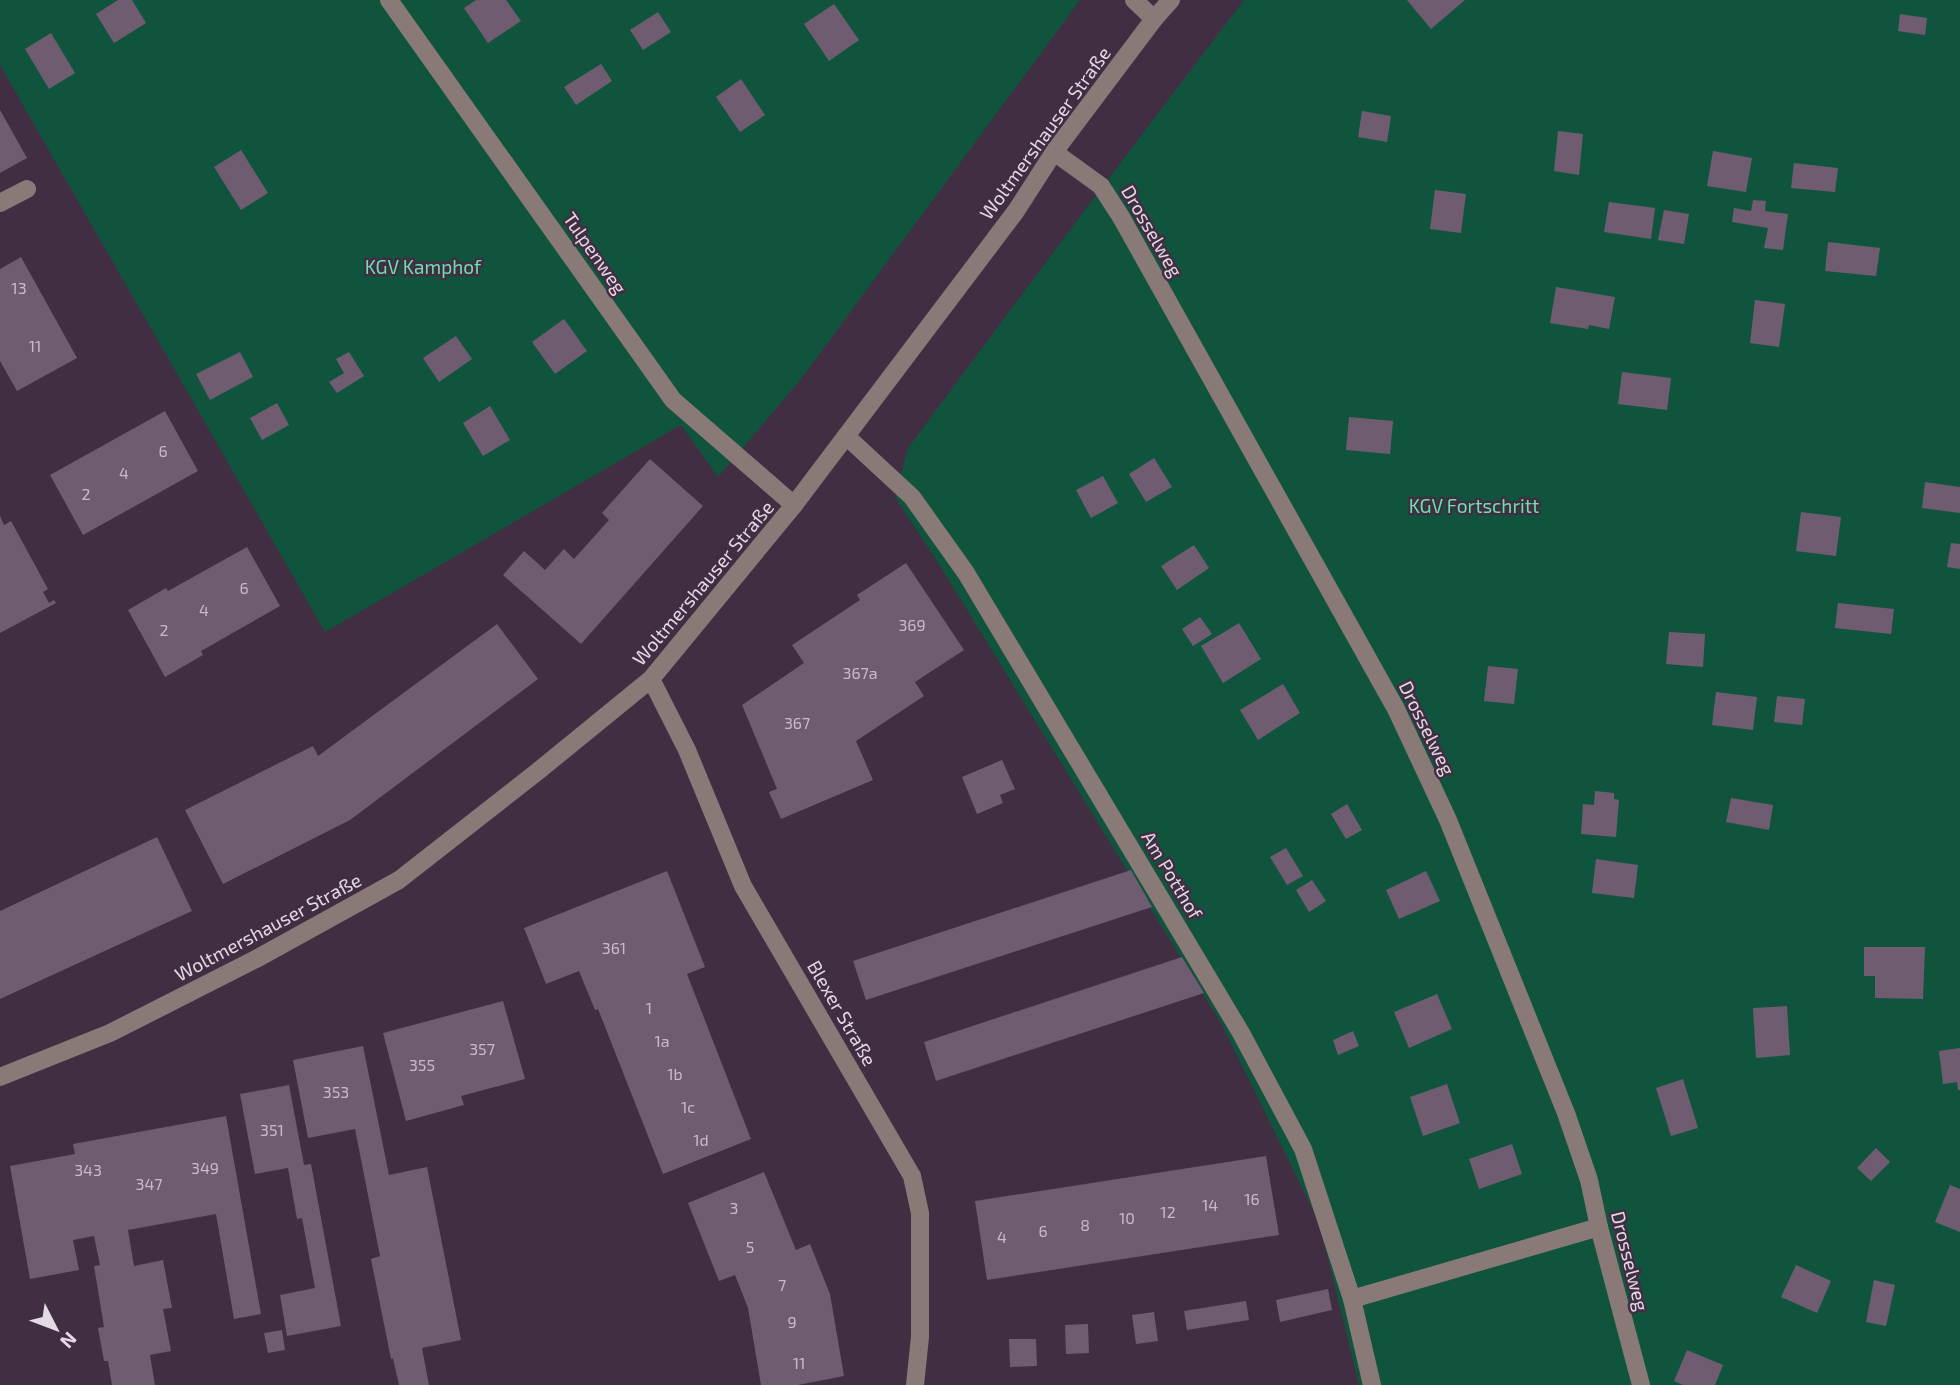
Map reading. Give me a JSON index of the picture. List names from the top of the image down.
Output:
{
  "streets": {
    "street": [
      "Woltmershauser Straße",
      "Drosselweg",
      "Tulpenweg",
      "Am Potthof",
      "Blexer Straße"
    ]
  },
  "crossings": [
    ["Woltmershauser Straße", "Drosselweg"],
    ["Woltmershauser Straße", "Tulpenweg"],
    ["Woltmershauser Straße", "Am Potthof"],
    ["Woltmershauser Straße", "Blexer Straße"]
  ],
  "parks": ["KGV Kamphof", "KGV Fortschritt"],
  "house_numbers": [
    "13",
    "11",
    "6",
    "4",
    "2",
    "6",
    "4",
    "369",
    "2",
    "367a",
    "367",
    "361",
    "1",
    "1a",
    "357",
    "355",
    "1b",
    "353",
    "1c",
    "351",
    "1d",
    "349",
    "343",
    "347",
    "16",
    "14",
    "3",
    "12",
    "10",
    "8",
    "6",
    "4",
    "5",
    "7",
    "9",
    "11"
  ],
  "north": "bottom right"
}
